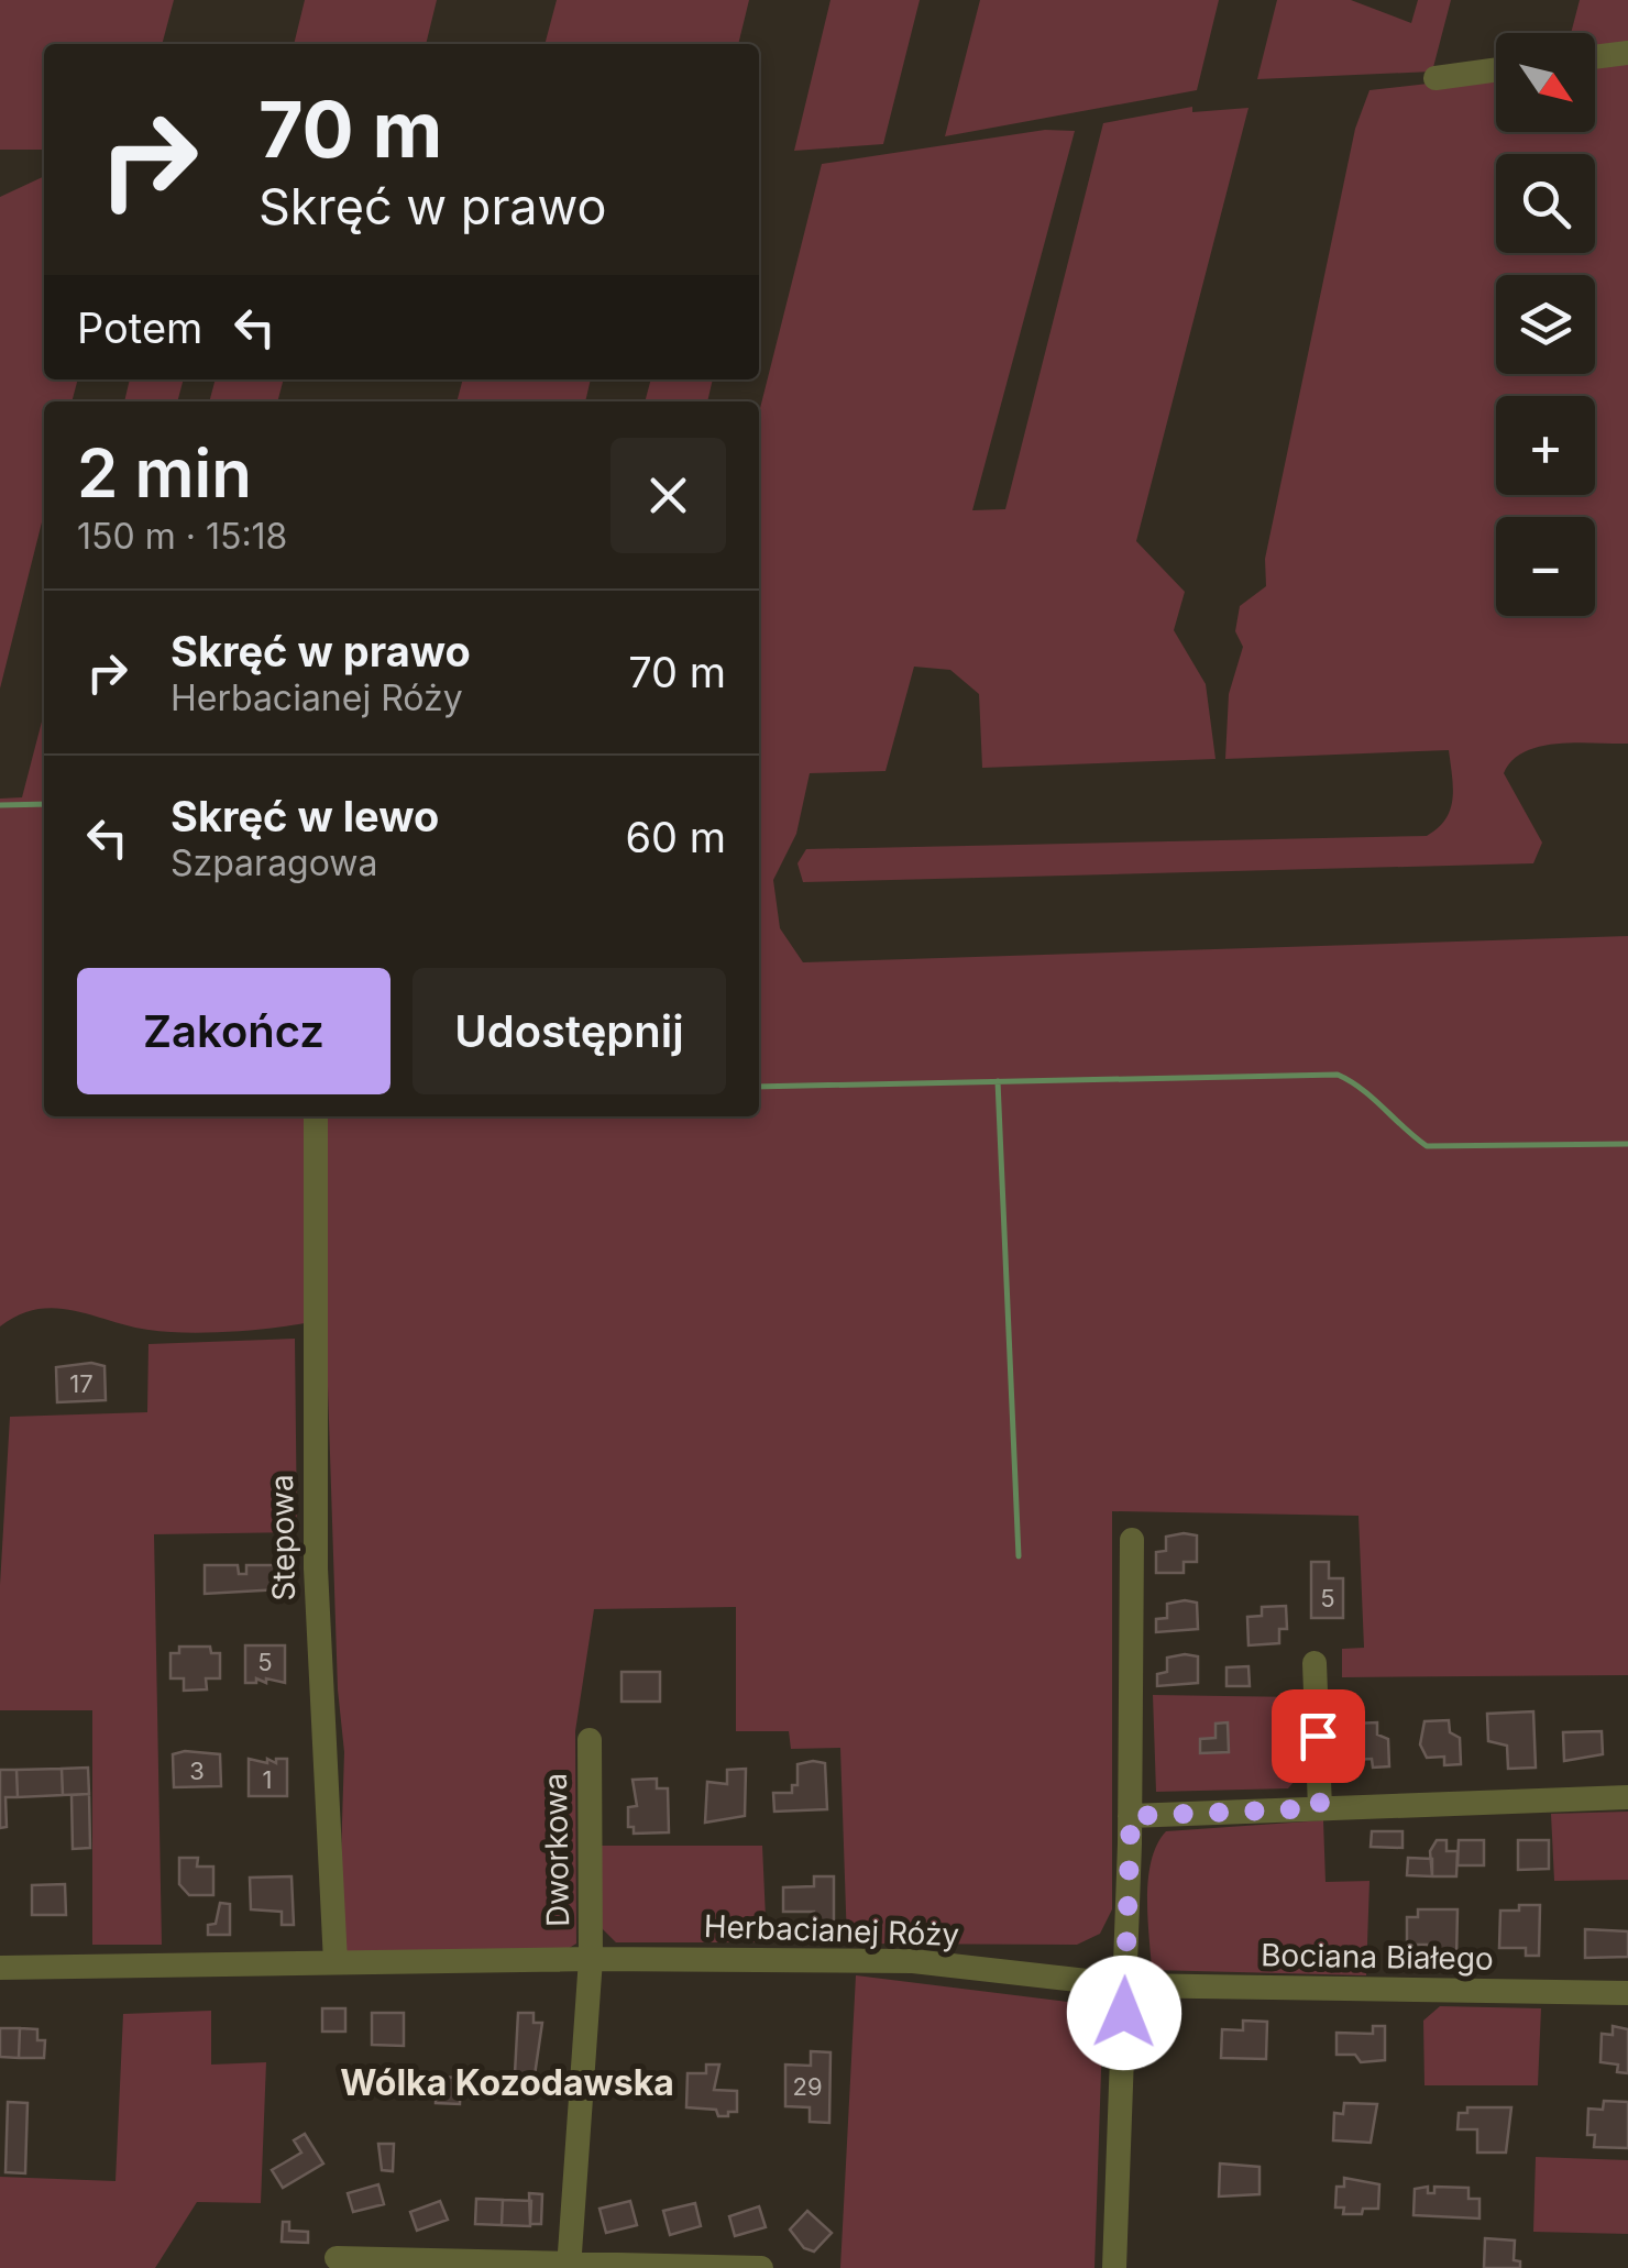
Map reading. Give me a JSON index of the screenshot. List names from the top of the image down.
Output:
{
  "streets": {
    "street": [
      "Stepowa",
      "Dworkowa",
      "Herbacianej Róży",
      "Bociana Białego"
    ]
  },
  "crossings": [
    ["Stepowa", "Herbacianej Róży"],
    ["Dworkowa", "Herbacianej Róży"],
    ["Herbacianej Róży", "Bociana Białego"]
  ],
  "districts": ["Wólka Kozodawska"],
  "house_numbers": [
    "17",
    "5",
    "5",
    "3",
    "1",
    "29"
  ],
  "north": "bottom right",
  "page": {
    "map_buttons": ["+", "−"],
    "turn": ["70 m", "Skręć w prawo"],
    "then": "Potem",
    "heading": ["2 min", "150 m · 15:18"],
    "list": [
      {
        "name": "Skręć w prawo",
        "note": "Herbacianej Róży",
        "value": "70 m"
      },
      {
        "name": "Skręć w lewo",
        "note": "Szparagowa",
        "value": "60 m"
      }
    ],
    "buttons": ["Zakończ", "Udostępnij"]
  }
}
